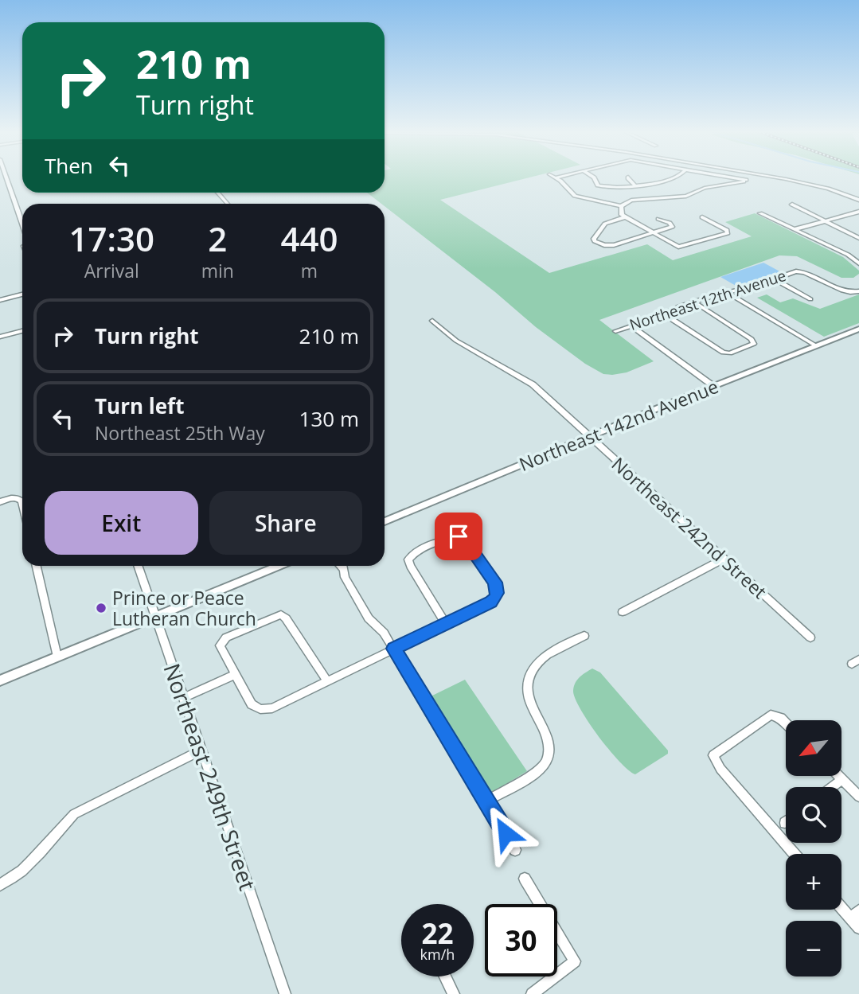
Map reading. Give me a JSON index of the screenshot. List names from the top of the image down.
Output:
{
  "streets": {
    "main road": ["Northeast 142nd Avenue"],
    "street": ["Northeast 12th Avenue", "Northeast 242nd Street", "Northeast 249th Street"]
  },
  "crossings": [
    ["Northeast 142nd Avenue", "Northeast 242nd Street"]
  ],
  "places": ["Prince or Peace Lutheran Church"],
  "north": "bottom left",
  "page": {
    "turn": ["210 m", "Turn right"],
    "then": "Then",
    "eta": [
      "17:30",
      "Arrival",
      "2",
      "min",
      "440",
      "m"
    ],
    "list": [
      {
        "name": "Turn right",
        "value": "210 m"
      },
      {
        "name": "Turn left",
        "note": "Northeast 25th Way",
        "value": "130 m"
      }
    ],
    "buttons": ["Exit", "Share"],
    "map_buttons": ["+", "−"],
    "speed": "22 km/h",
    "limit": "30"
  }
}
